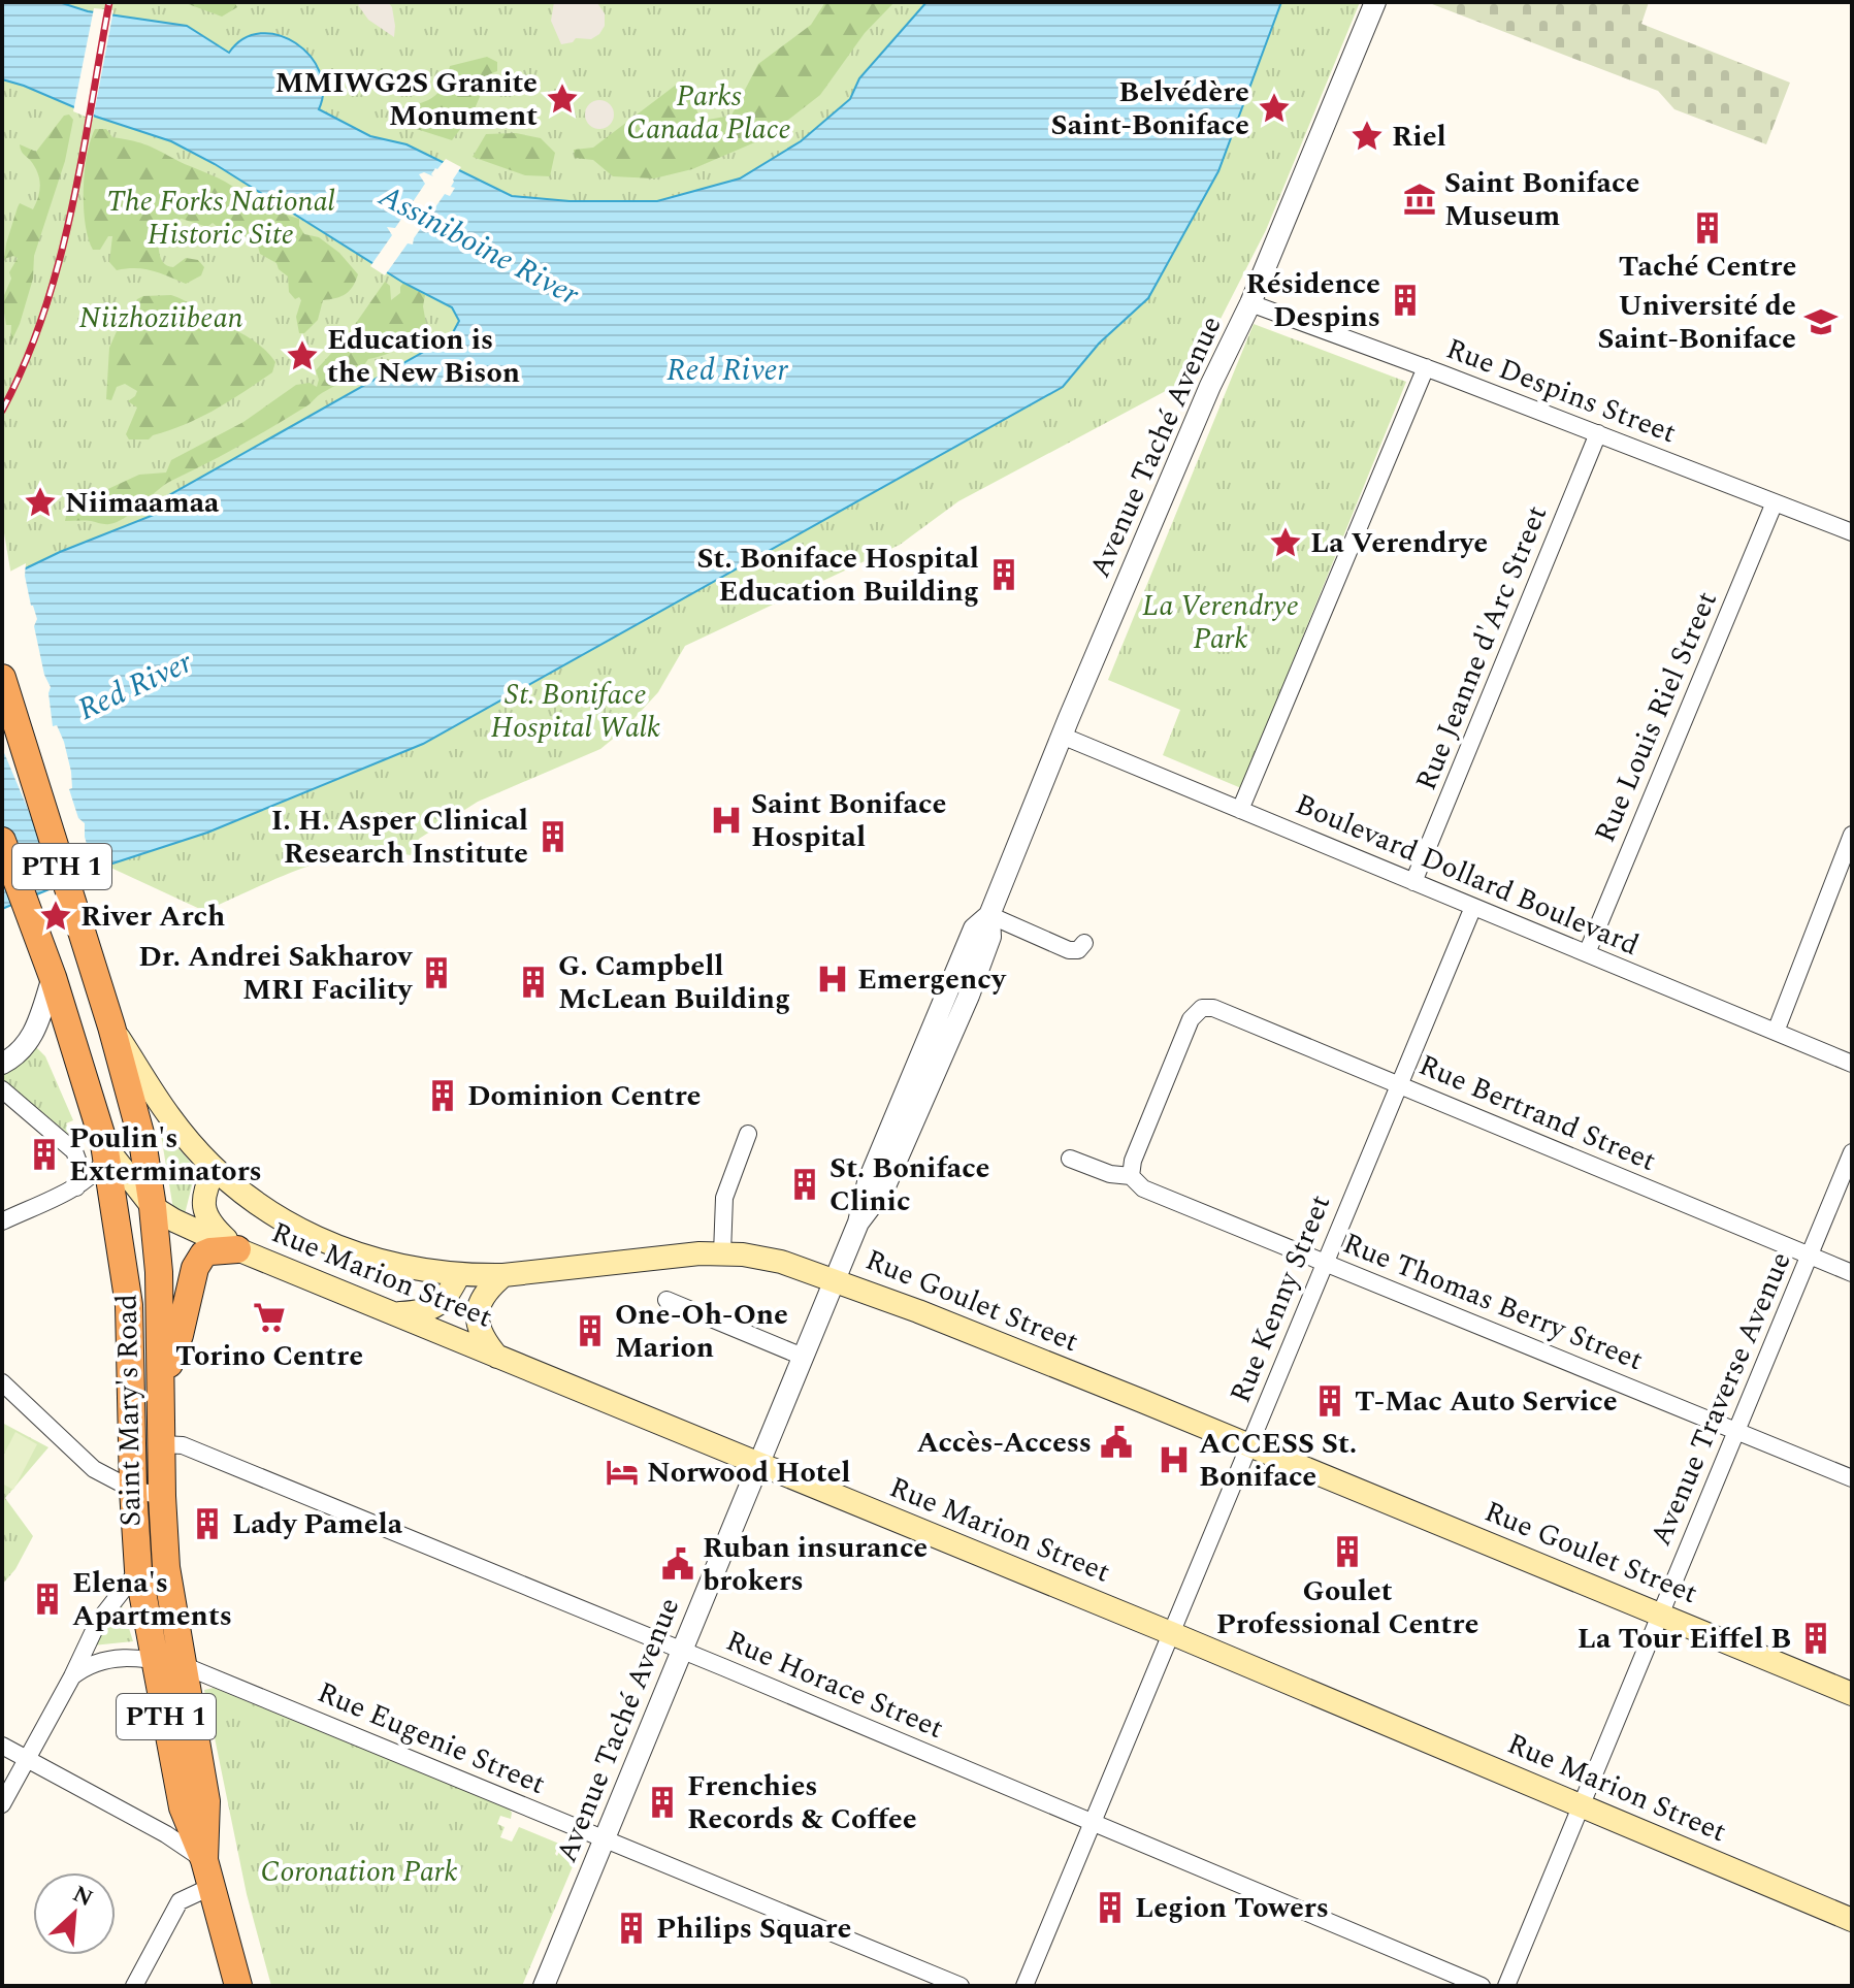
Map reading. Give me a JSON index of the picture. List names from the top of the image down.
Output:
{
  "streets": {
    "highway": ["PTH 1", "Saint Mary's Road"],
    "main road": ["Rue Marion Street", "Rue Goulet Street"],
    "street": [
      "Rue Despins Street",
      "Avenue Taché Avenue",
      "Rue Jeanne d'Arc Street",
      "Rue Louis Riel Street",
      "Boulevard Dollard Boulevard",
      "Rue Bertrand Street",
      "Rue Kenny Street",
      "Rue Thomas Berry Street",
      "Avenue Traverse Avenue",
      "Rue Horace Street",
      "Rue Eugenie Street"
    ]
  },
  "crossings": [
    ["Rue Despins Street", "Avenue Taché Avenue"],
    ["Rue Despins Street", "Rue Jeanne d'Arc Street"],
    ["Rue Despins Street", "Rue Louis Riel Street"],
    ["Avenue Taché Avenue", "Boulevard Dollard Boulevard"],
    ["Avenue Taché Avenue", "Rue Marion Street"],
    ["Avenue Taché Avenue", "Rue Goulet Street"],
    ["Avenue Taché Avenue", "Rue Horace Street"],
    ["Avenue Taché Avenue", "Rue Eugenie Street"],
    ["Rue Jeanne d'Arc Street", "Boulevard Dollard Boulevard"],
    ["Rue Louis Riel Street", "Boulevard Dollard Boulevard"],
    ["PTH 1", "Saint Mary's Road"],
    ["Boulevard Dollard Boulevard", "Rue Kenny Street"],
    ["Rue Bertrand Street", "Rue Kenny Street"],
    ["Rue Bertrand Street", "Rue Thomas Berry Street"],
    ["Rue Bertrand Street", "Avenue Traverse Avenue"],
    ["Rue Marion Street", "Rue Kenny Street"],
    ["Rue Marion Street", "Avenue Traverse Avenue"],
    ["Rue Marion Street", "Saint Mary's Road"],
    ["Rue Kenny Street", "Rue Goulet Street"],
    ["Rue Kenny Street", "Rue Thomas Berry Street"],
    ["Rue Kenny Street", "Rue Horace Street"],
    ["Rue Goulet Street", "Avenue Traverse Avenue"],
    ["Rue Goulet Street", "Saint Mary's Road"],
    ["Rue Thomas Berry Street", "Avenue Traverse Avenue"],
    ["Saint Mary's Road", "Rue Horace Street"],
    ["Saint Mary's Road", "Rue Eugenie Street"]
  ],
  "water": ["Assiniboine River", "Red River"],
  "parks": [
    "Parks Canada Place",
    "The Forks National Historic Site",
    "Niizhoziibean",
    "La Verendrye Park",
    "St. Boniface Hospital Walk",
    "Coronation Park"
  ],
  "places": {
    "place": [
      "MMIWG2S Granite Monument",
      "Belvédère Saint-Boniface",
      "Riel",
      "Education is the New Bison",
      "Niimaamaa",
      "La Verendrye",
      "River Arch"
    ],
    "museum": ["Saint Boniface Museum"],
    "building": [
      "Taché Centre",
      "Résidence Despins",
      "St. Boniface Hospital Education Building",
      "I. H. Asper Clinical Research Institute",
      "Dr. Andrei Sakharov MRI Facility",
      "G. Campbell McLean Building",
      "Dominion Centre",
      "Poulin's Exterminators",
      "St. Boniface Clinic",
      "One-Oh-One Marion",
      "T-Mac Auto Service",
      "Lady Pamela",
      "Goulet Professional Centre",
      "Elena's Apartments",
      "La Tour Eiffel B",
      "Frenchies Records & Coffee",
      "Legion Towers",
      "Philips Square"
    ],
    "school or university": ["Université de Saint-Boniface"],
    "hospital": ["Saint Boniface Hospital", "Emergency", "ACCESS St. Boniface"],
    "supermarket": ["Torino Centre"],
    "public building": ["Accès-Access", "Ruban insurance brokers"],
    "hotel": ["Norwood Hotel"]
  },
  "north": "top right"
}
